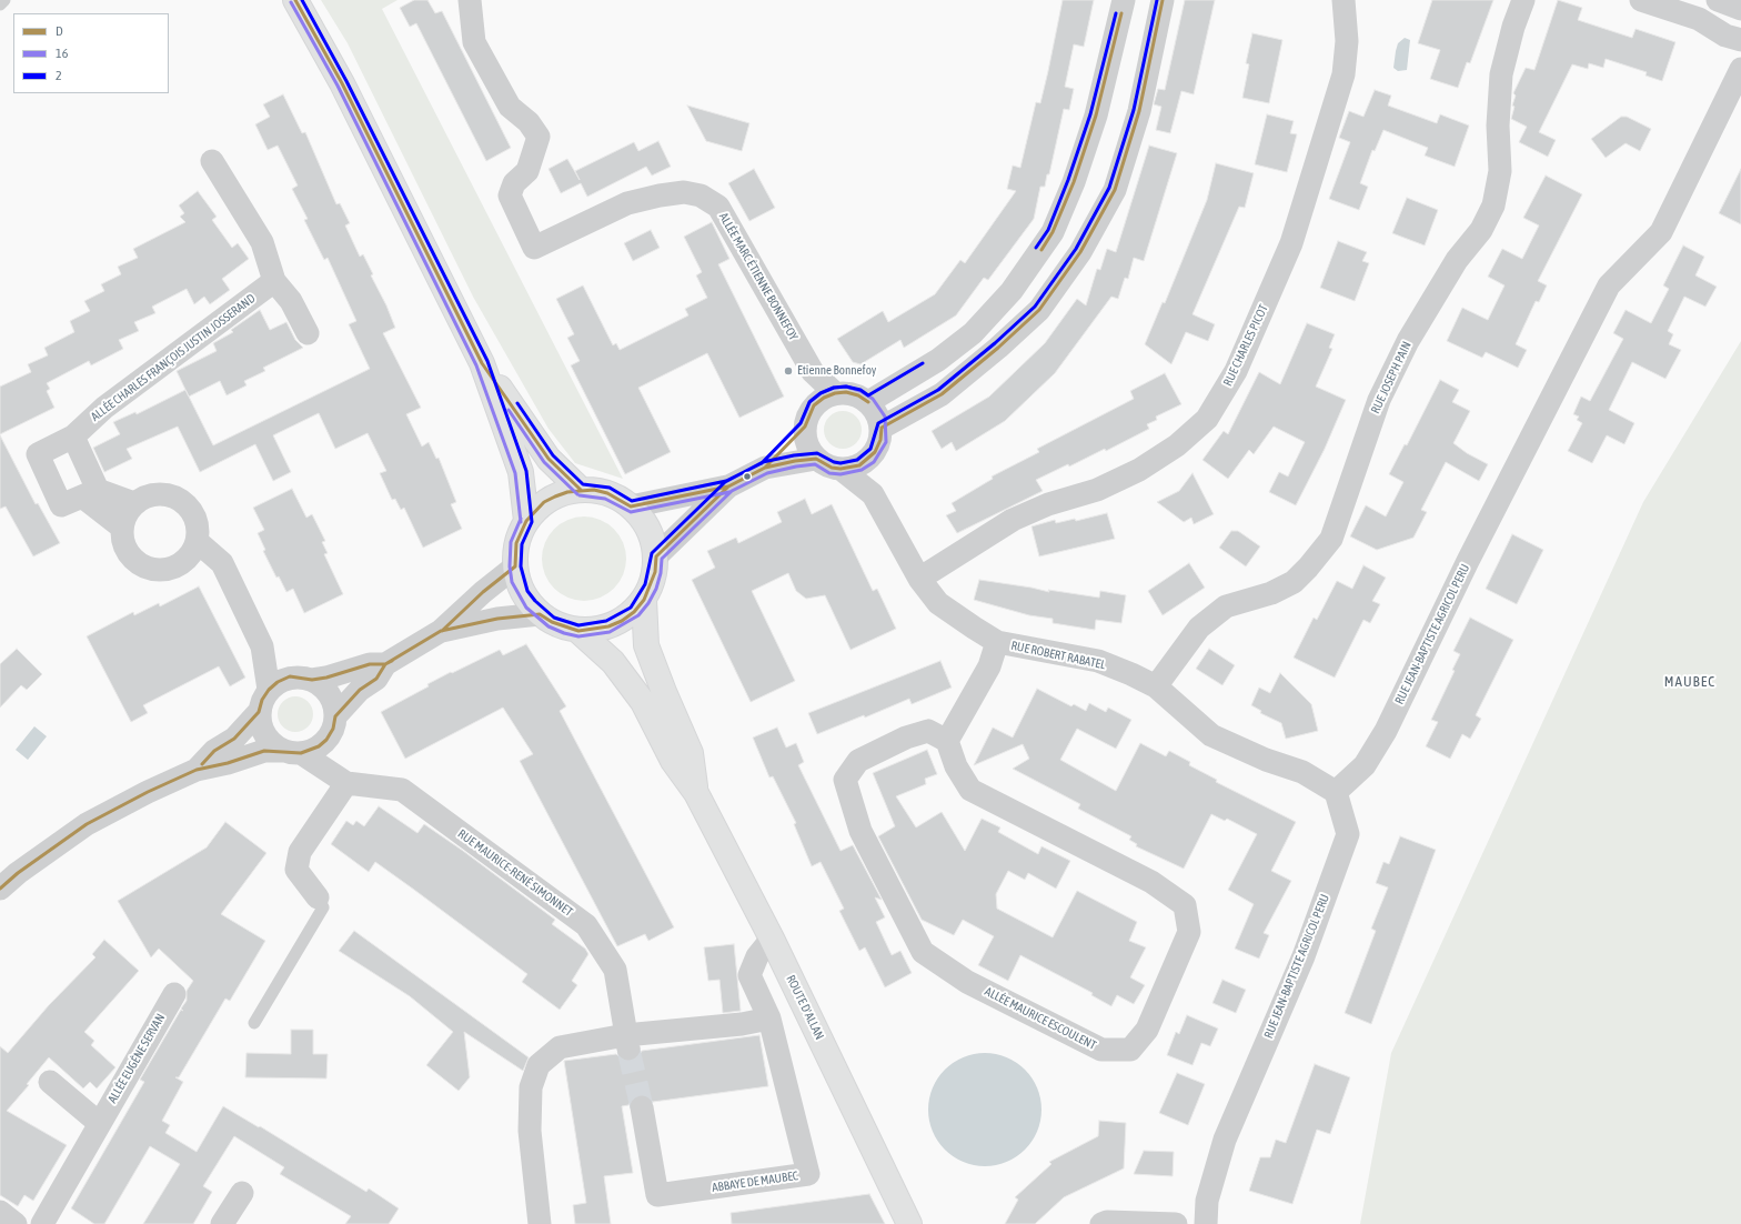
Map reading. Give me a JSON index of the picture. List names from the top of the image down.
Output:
{
  "streets": {
    "street": [
      "ALLÉE MARC ÉTIENNE BONNEFOY",
      "RUE CHARLES PICOT",
      "ALLÉE CHARLES FRANÇOIS JUSTIN JOSSERAND",
      "RUE JOSEPH PAIN",
      "RUE JEAN-BAPTISTE AGRICOL PERU",
      "RUE ROBERT RABATEL",
      "RUE MAURICE-RENÉ SIMONNET",
      "ROUTE D'ALLAN",
      "ALLÉE MAURICE ESCOULENT",
      "ALLÉE EUGÈNE SERVAN",
      "ABBAYE DE MAUBEC"
    ]
  },
  "crossings": [
    ["ALLÉE MARC ÉTIENNE BONNEFOY", "RUE ROBERT RABATEL"],
    ["RUE CHARLES PICOT", "RUE ROBERT RABATEL"],
    ["RUE JOSEPH PAIN", "RUE ROBERT RABATEL"],
    ["RUE JEAN-BAPTISTE AGRICOL PERU", "RUE ROBERT RABATEL"],
    ["ROUTE D'ALLAN", "ABBAYE DE MAUBEC"]
  ],
  "districts": ["MAUBEC"],
  "places": ["Etienne Bonnefoy"],
  "lines": ["transit line D", "transit line 2", "transit line 16"],
  "legend": ["D", "16", "2"]
}
